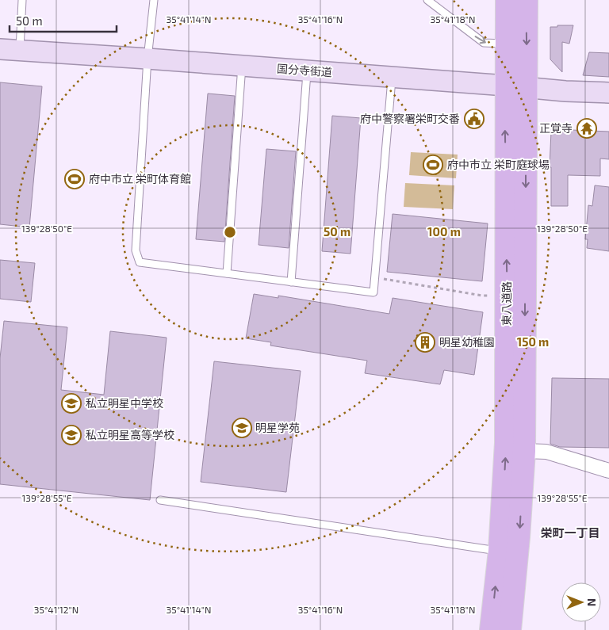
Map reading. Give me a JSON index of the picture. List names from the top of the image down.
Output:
{
  "streets": {
    "main road": ["国分寺街道", "東八道路"]
  },
  "crossings": [
    ["国分寺街道", "東八道路"]
  ],
  "districts": ["栄町一丁目"],
  "places": {
    "public building": ["府中警察署栄町交番"],
    "temple": ["正覚寺"],
    "sports": ["府中市立 栄町庭球場", "府中市立 栄町体育館"],
    "building": ["明星幼稚園"],
    "school or university": ["私立明星中学校", "明星学苑", "私立明星高等学校"]
  },
  "scale_bar": "50 m",
  "north": "right",
  "coordinates": [
    "35°41'14\"N",
    "35°41'16\"N",
    "35°41'18\"N",
    "139°28'50\"E",
    "139°28'55\"E",
    "35°41'12\"N"
  ],
  "rings": ["50 m", "100 m", "150 m"]
}
